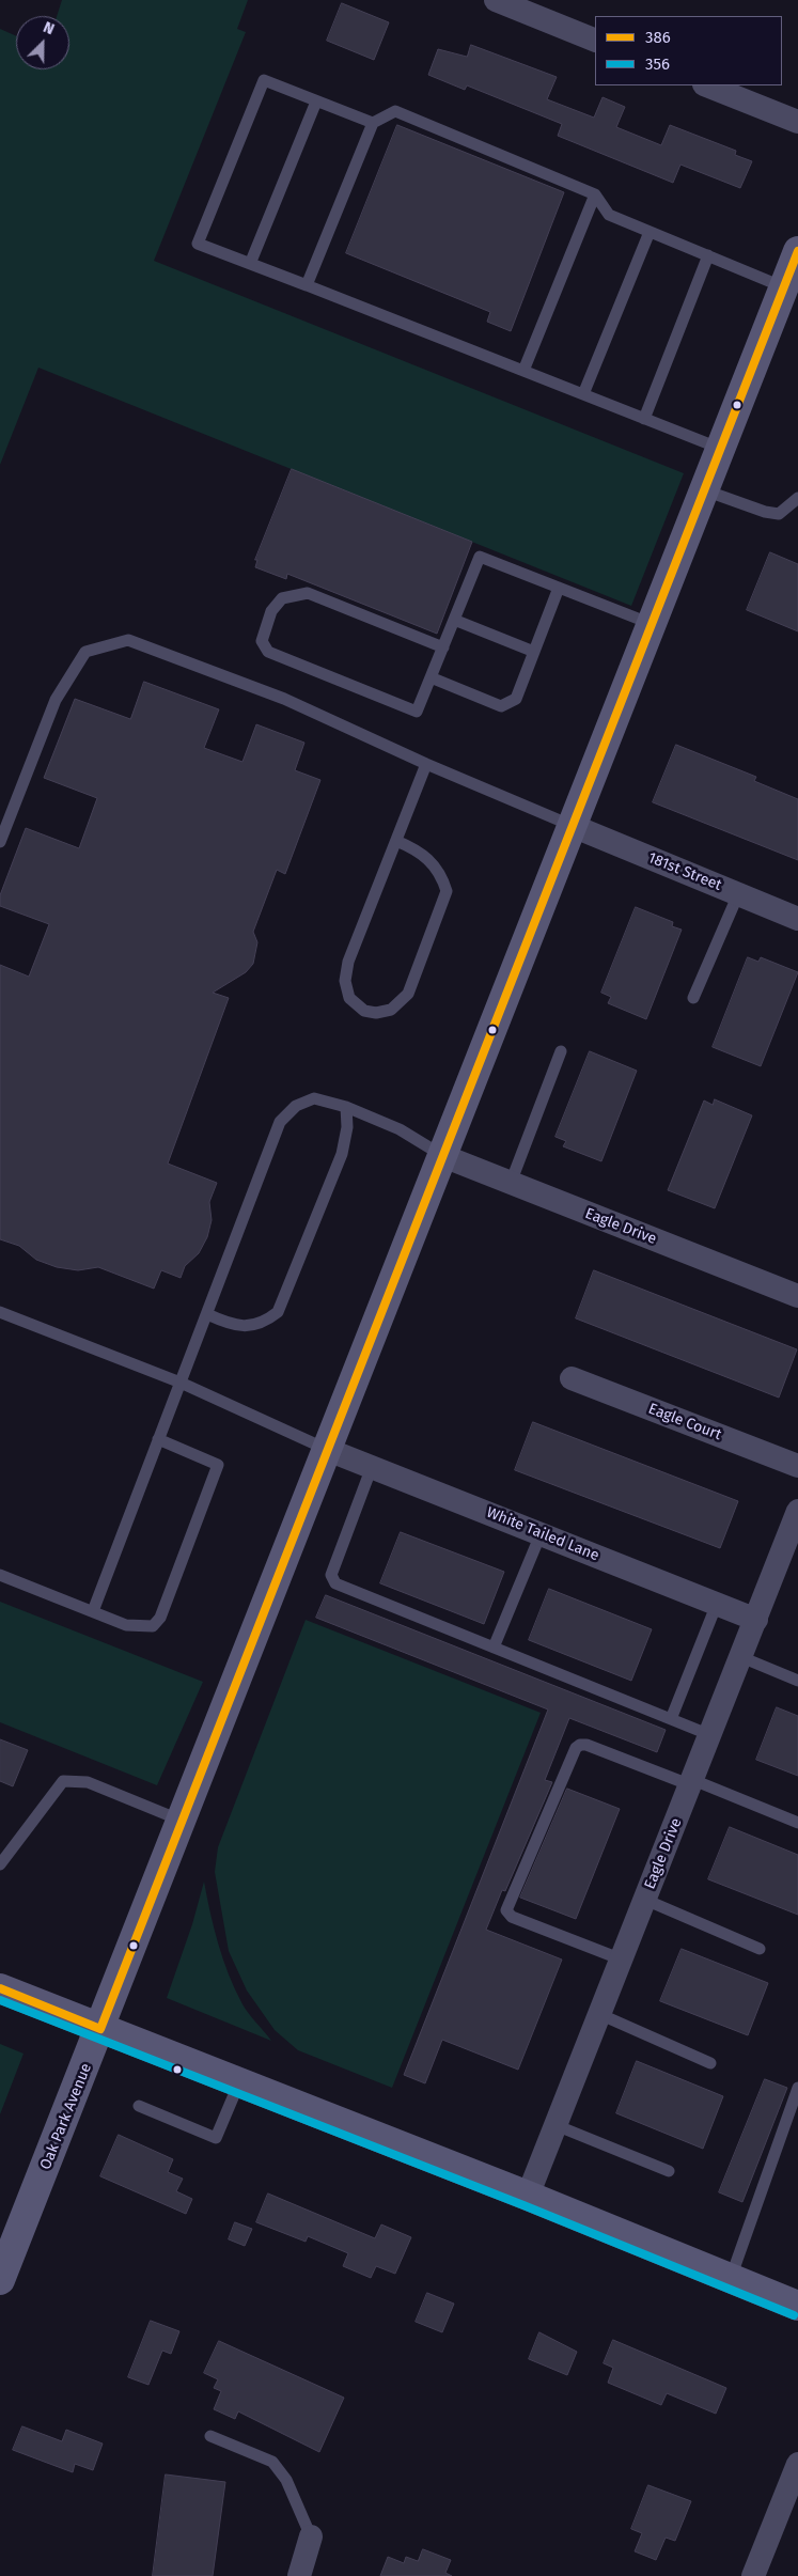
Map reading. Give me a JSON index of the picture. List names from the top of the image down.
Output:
{
  "streets": {
    "street": [
      "181st Street",
      "Eagle Drive",
      "Eagle Court",
      "White Tailed Lane",
      "Oak Park Avenue"
    ]
  },
  "crossings": [
    ["181st Street", "Oak Park Avenue"],
    ["Eagle Drive", "White Tailed Lane"],
    ["Eagle Drive", "Oak Park Avenue"],
    ["White Tailed Lane", "Oak Park Avenue"]
  ],
  "lines": ["transit line 386", "transit line 356"],
  "legend": ["386", "356"],
  "north": "top right"
}
